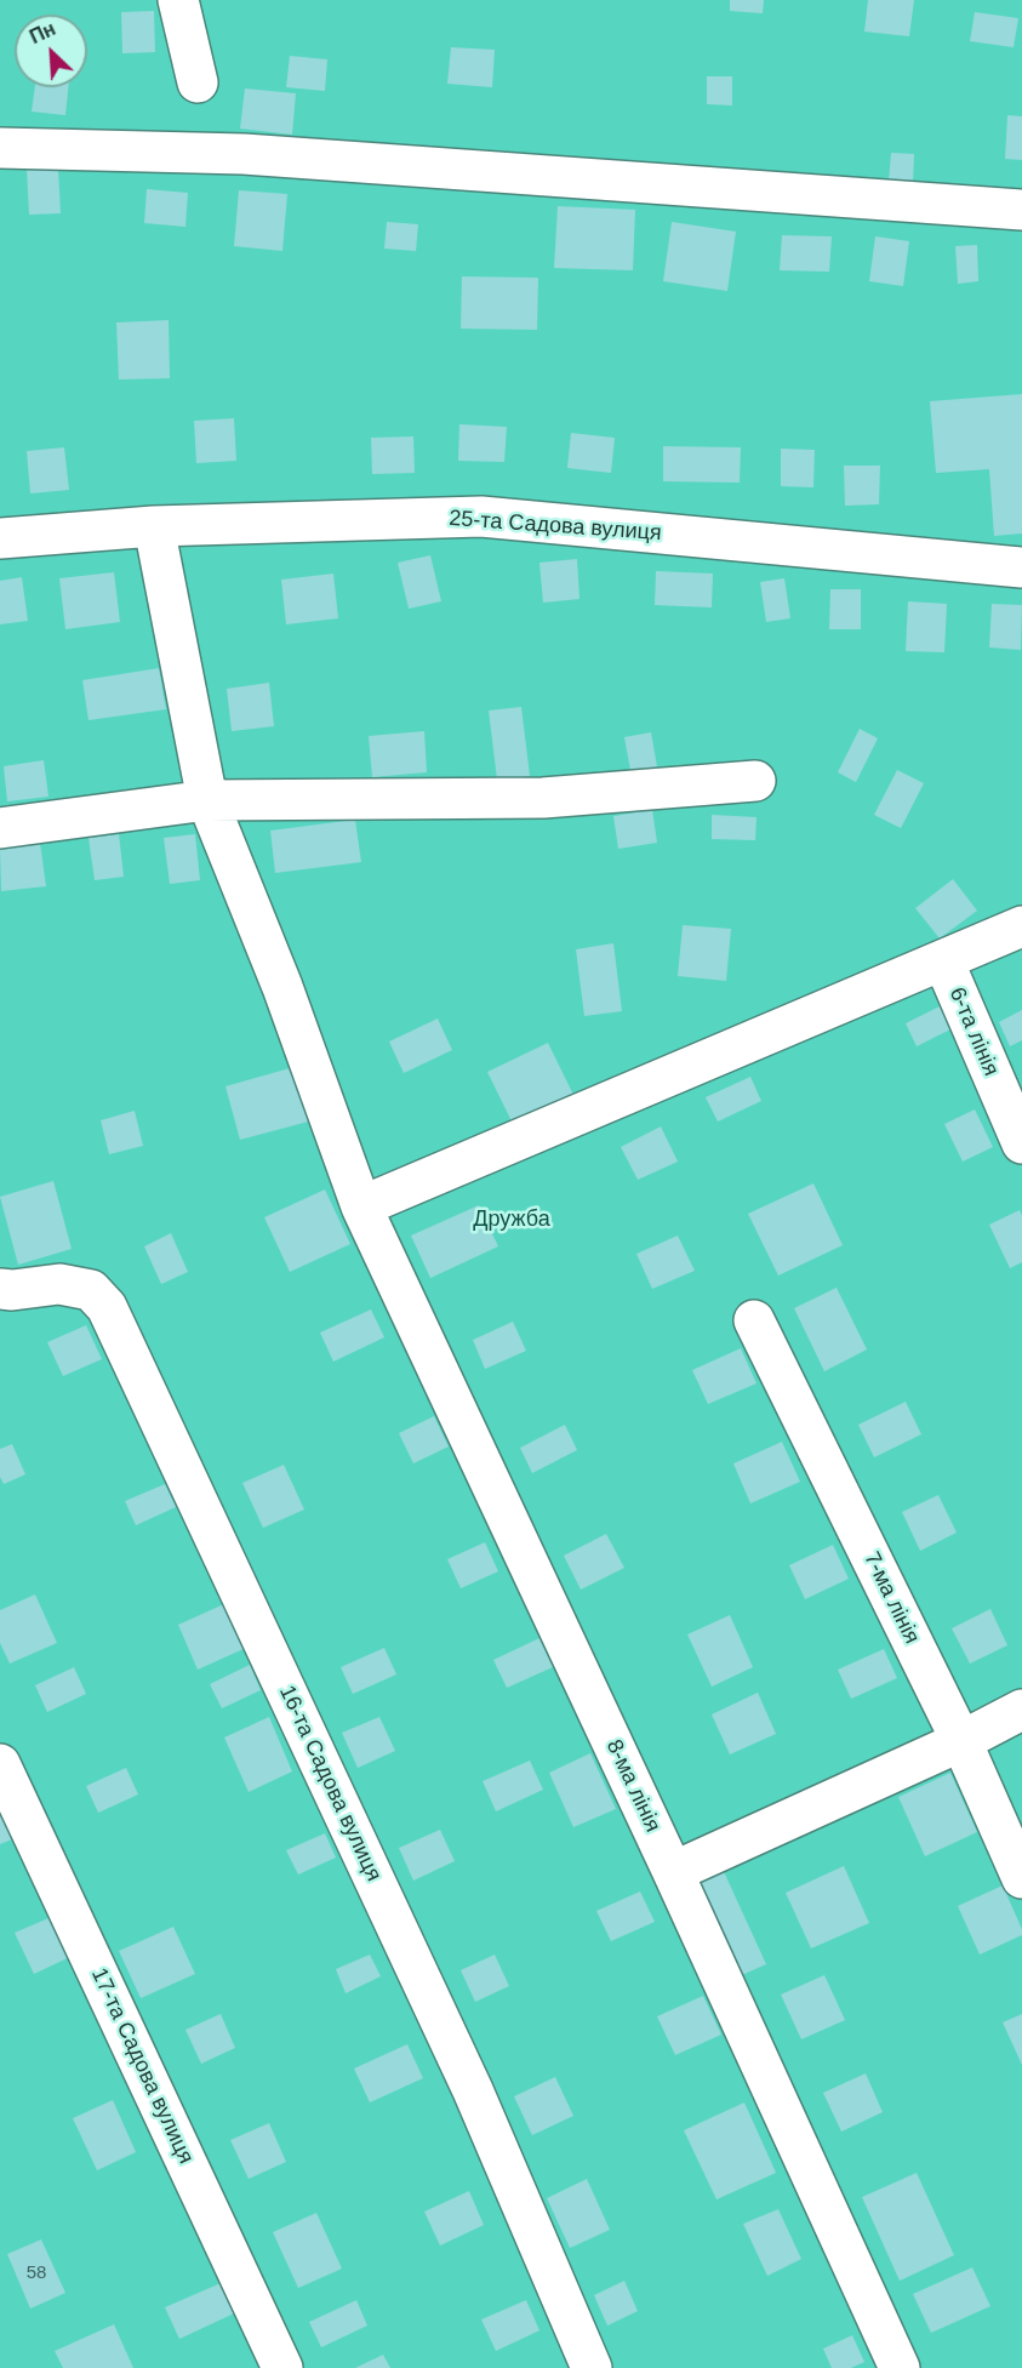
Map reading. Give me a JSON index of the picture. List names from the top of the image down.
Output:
{
  "streets": {
    "street": [
      "25-та Садова вулиця",
      "6-та лінія",
      "7-ма лінія",
      "16-та Садова вулиця",
      "8-ма лінія",
      "17-та Садова вулиця"
    ]
  },
  "crossings": [
    ["25-та Садова вулиця", "8-ма лінія"]
  ],
  "parks": ["Дружба"],
  "house_numbers": ["58"],
  "north": "top left"
}
